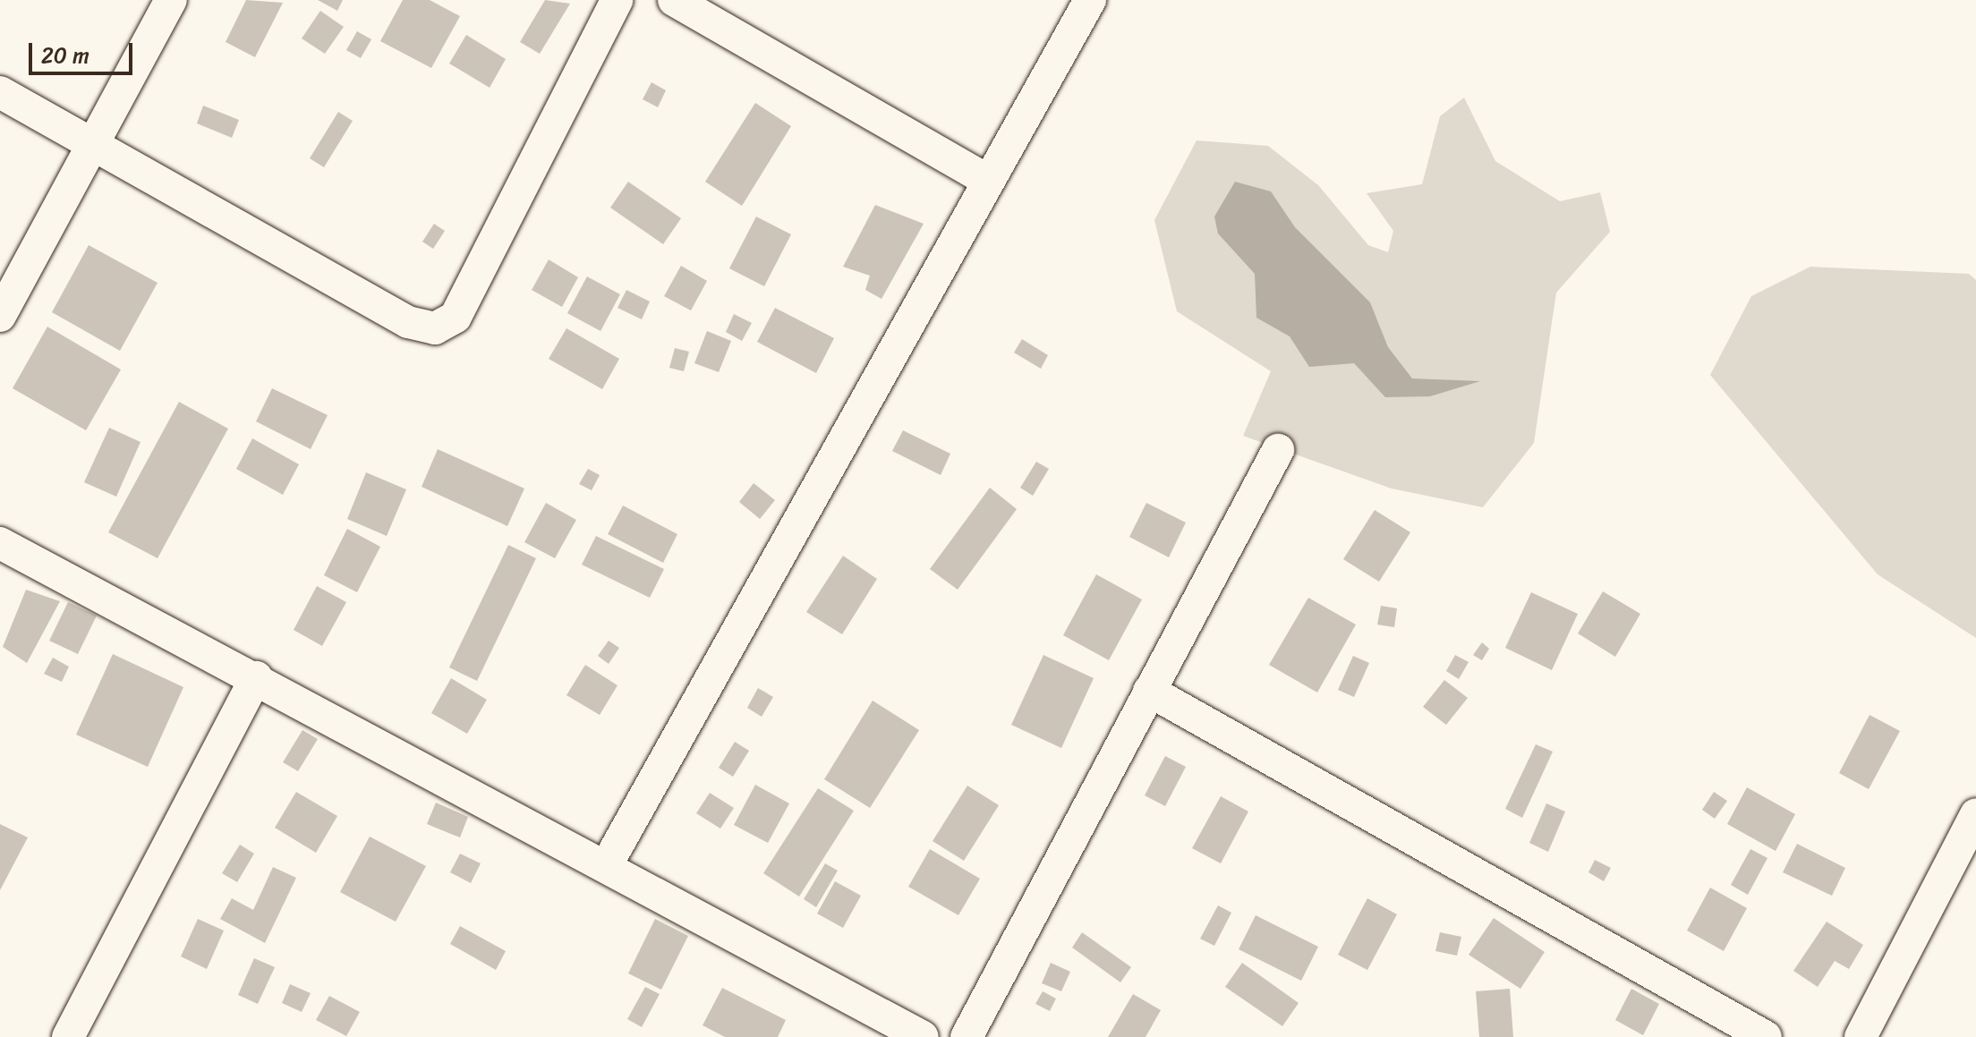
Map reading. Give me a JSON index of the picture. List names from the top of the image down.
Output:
{
  "scale_bar": "20 m"
}
